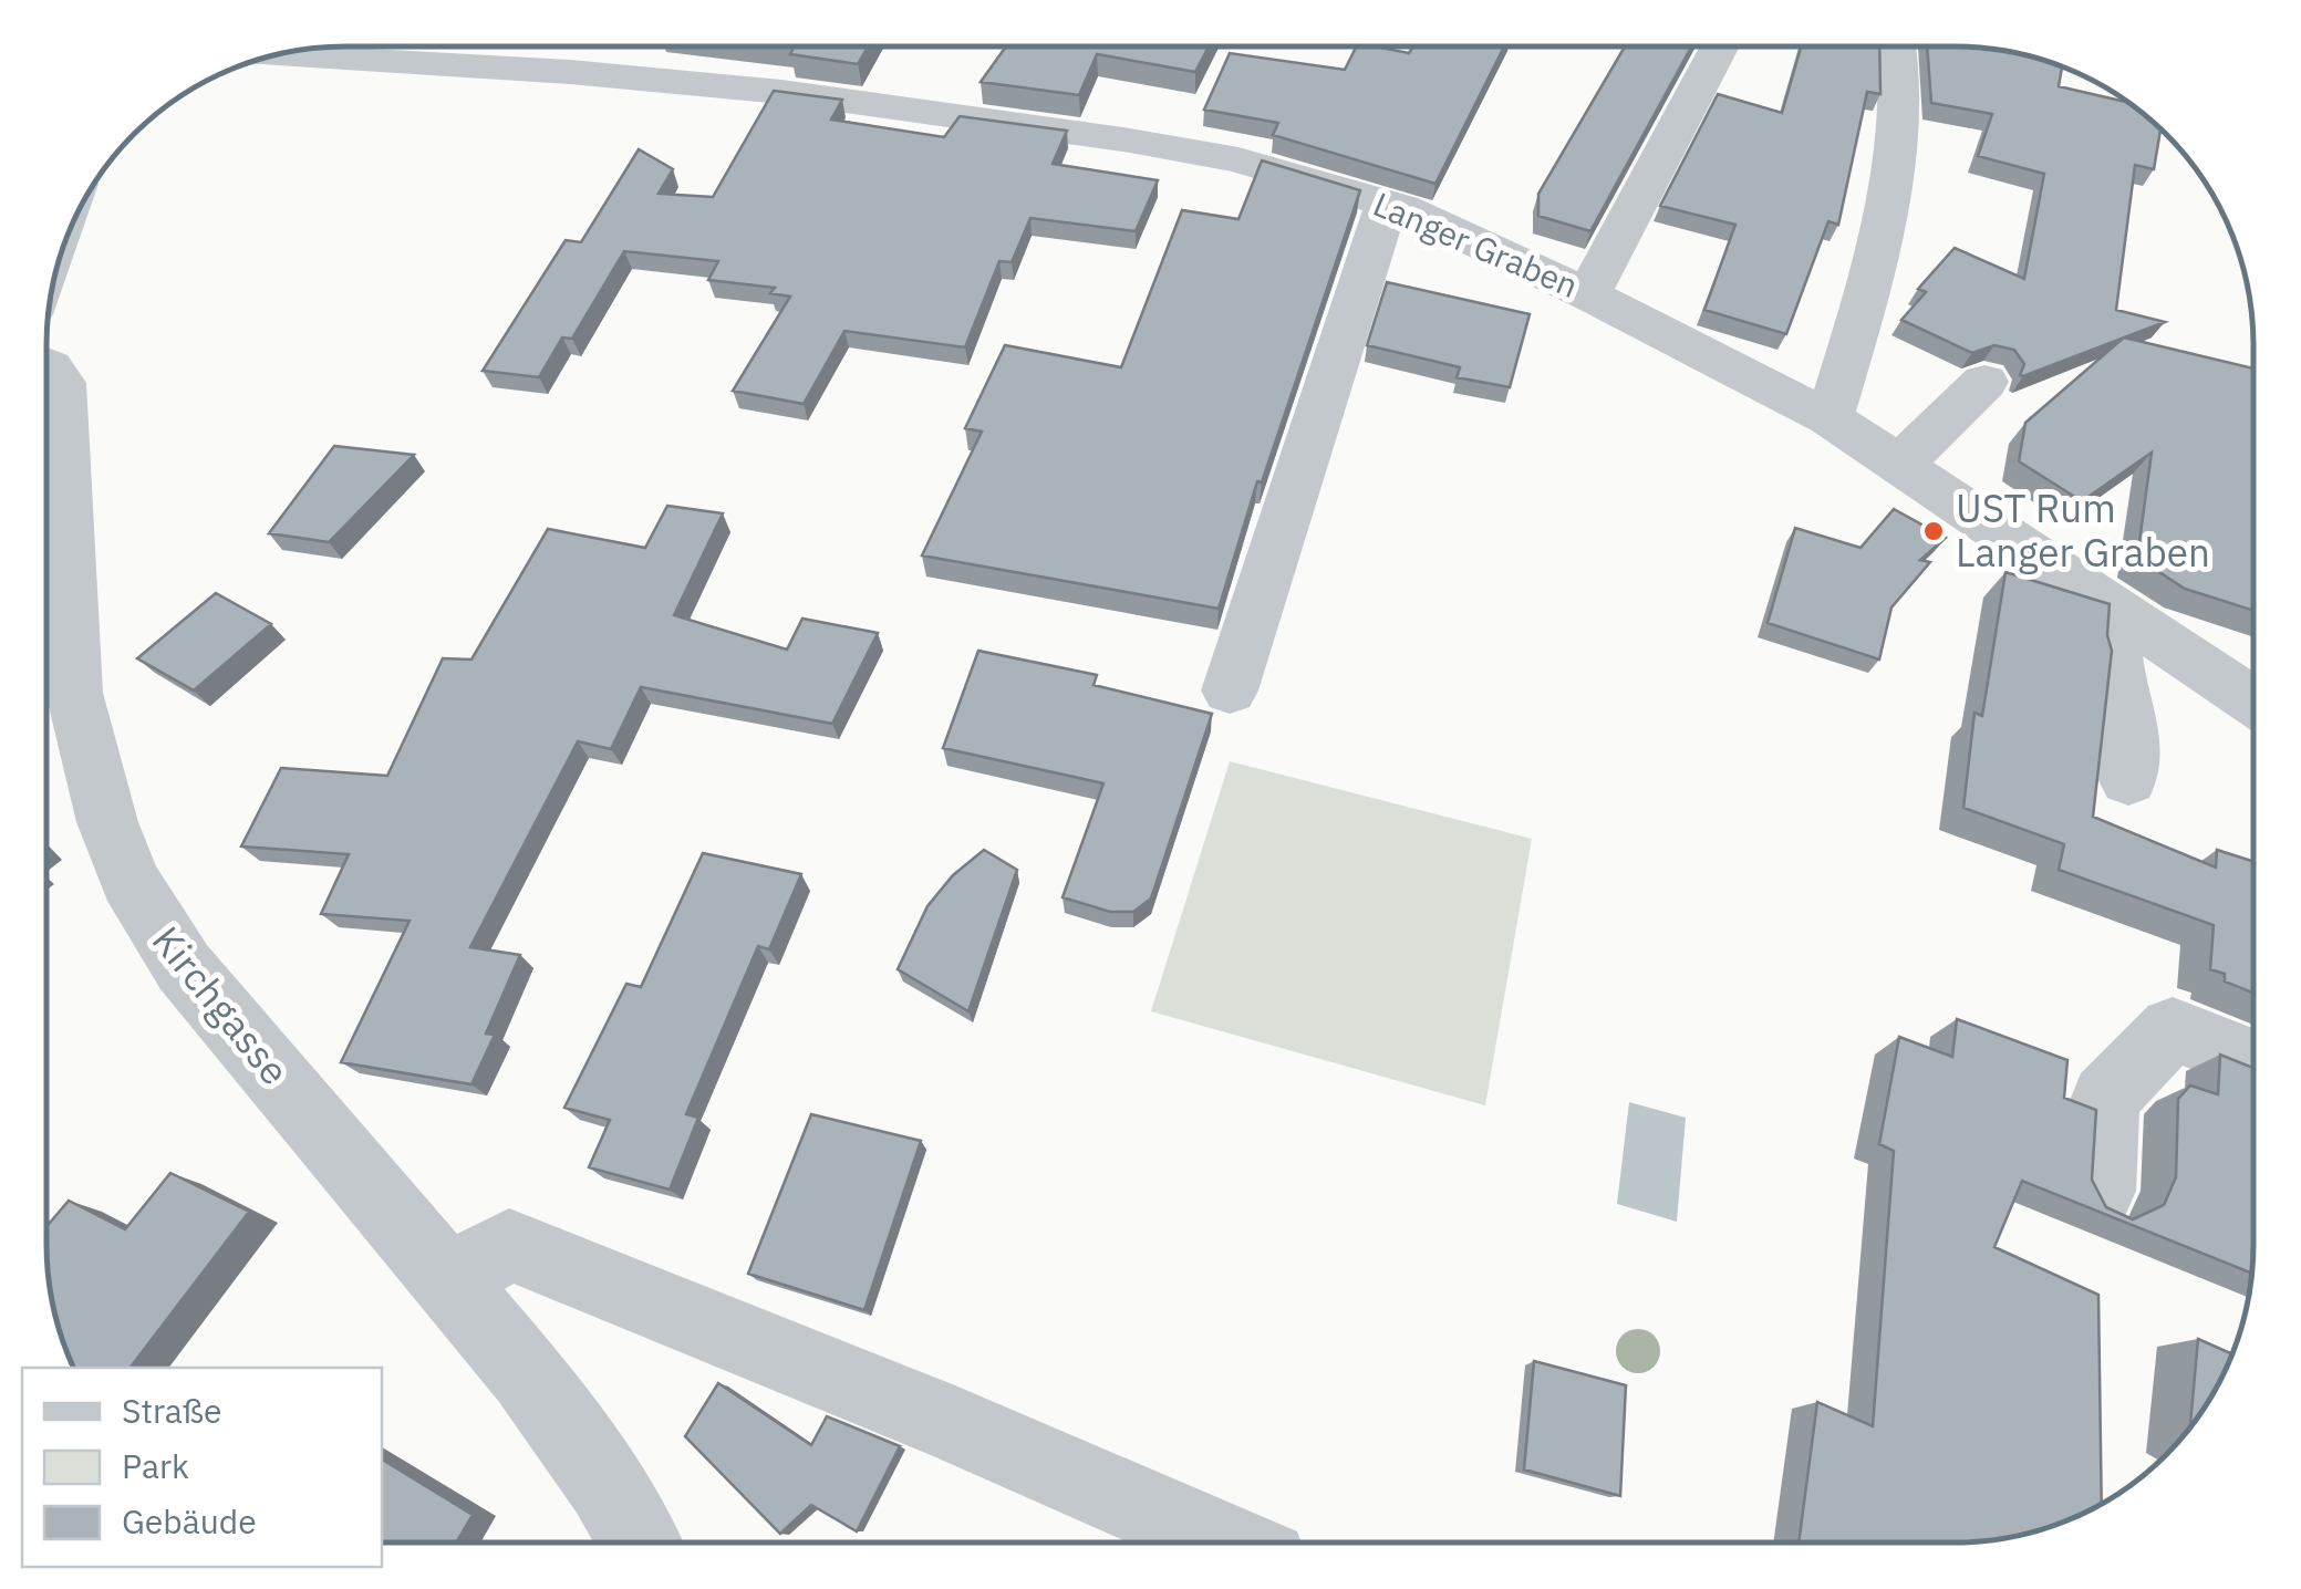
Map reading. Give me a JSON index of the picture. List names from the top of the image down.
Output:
{
  "streets": {
    "street": ["Langer Graben", "Kirchgasse"]
  },
  "places": ["UST Rum Langer Graben"],
  "legend": ["Straße", "Park", "Gebäude"]
}
